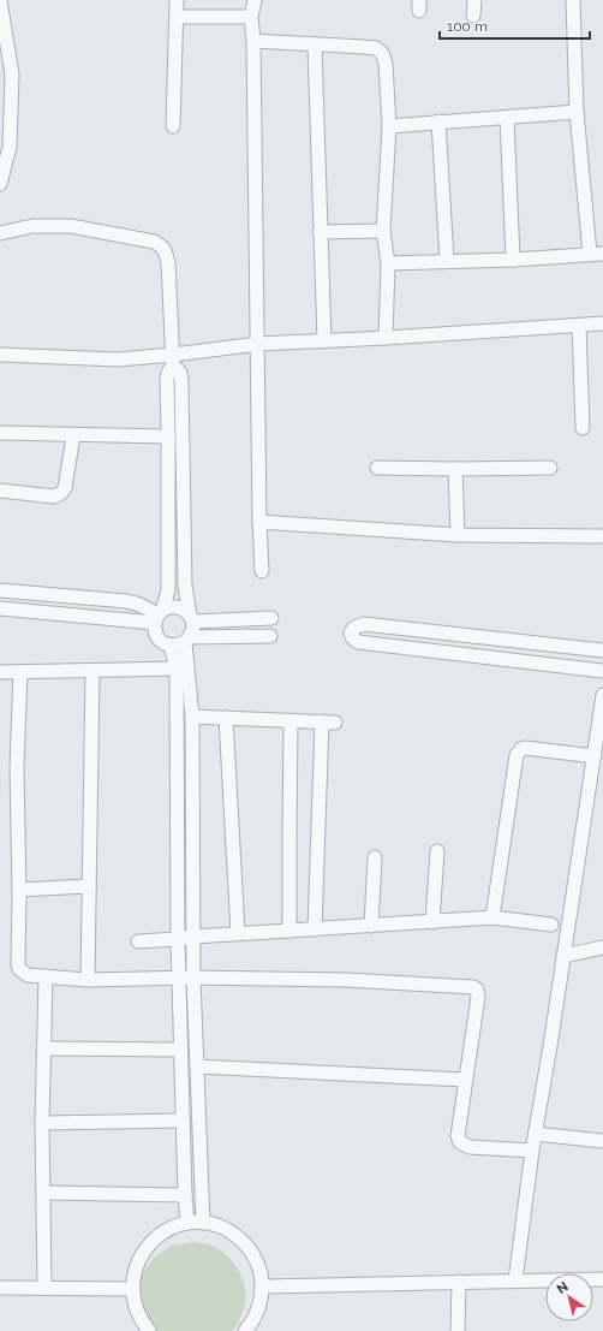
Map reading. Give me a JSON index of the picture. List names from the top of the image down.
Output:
{
  "scale_bar": "100 m",
  "north": "top left"
}
